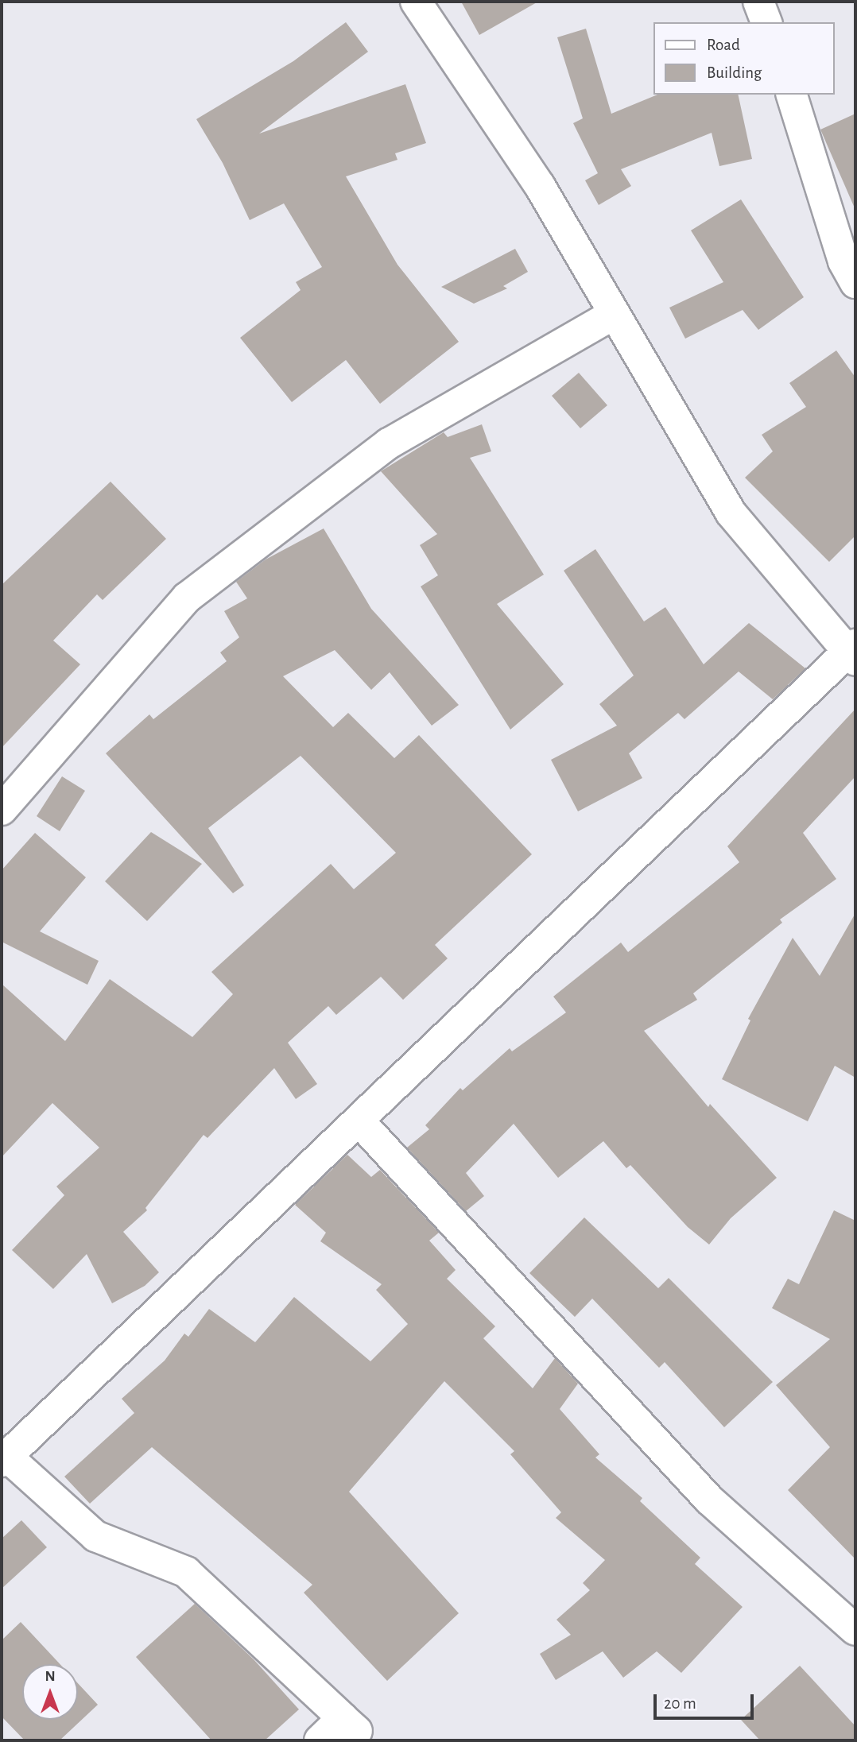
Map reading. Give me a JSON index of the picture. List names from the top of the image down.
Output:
{
  "legend": ["Road", "Building"],
  "scale_bar": "20 m",
  "north": "top"
}
